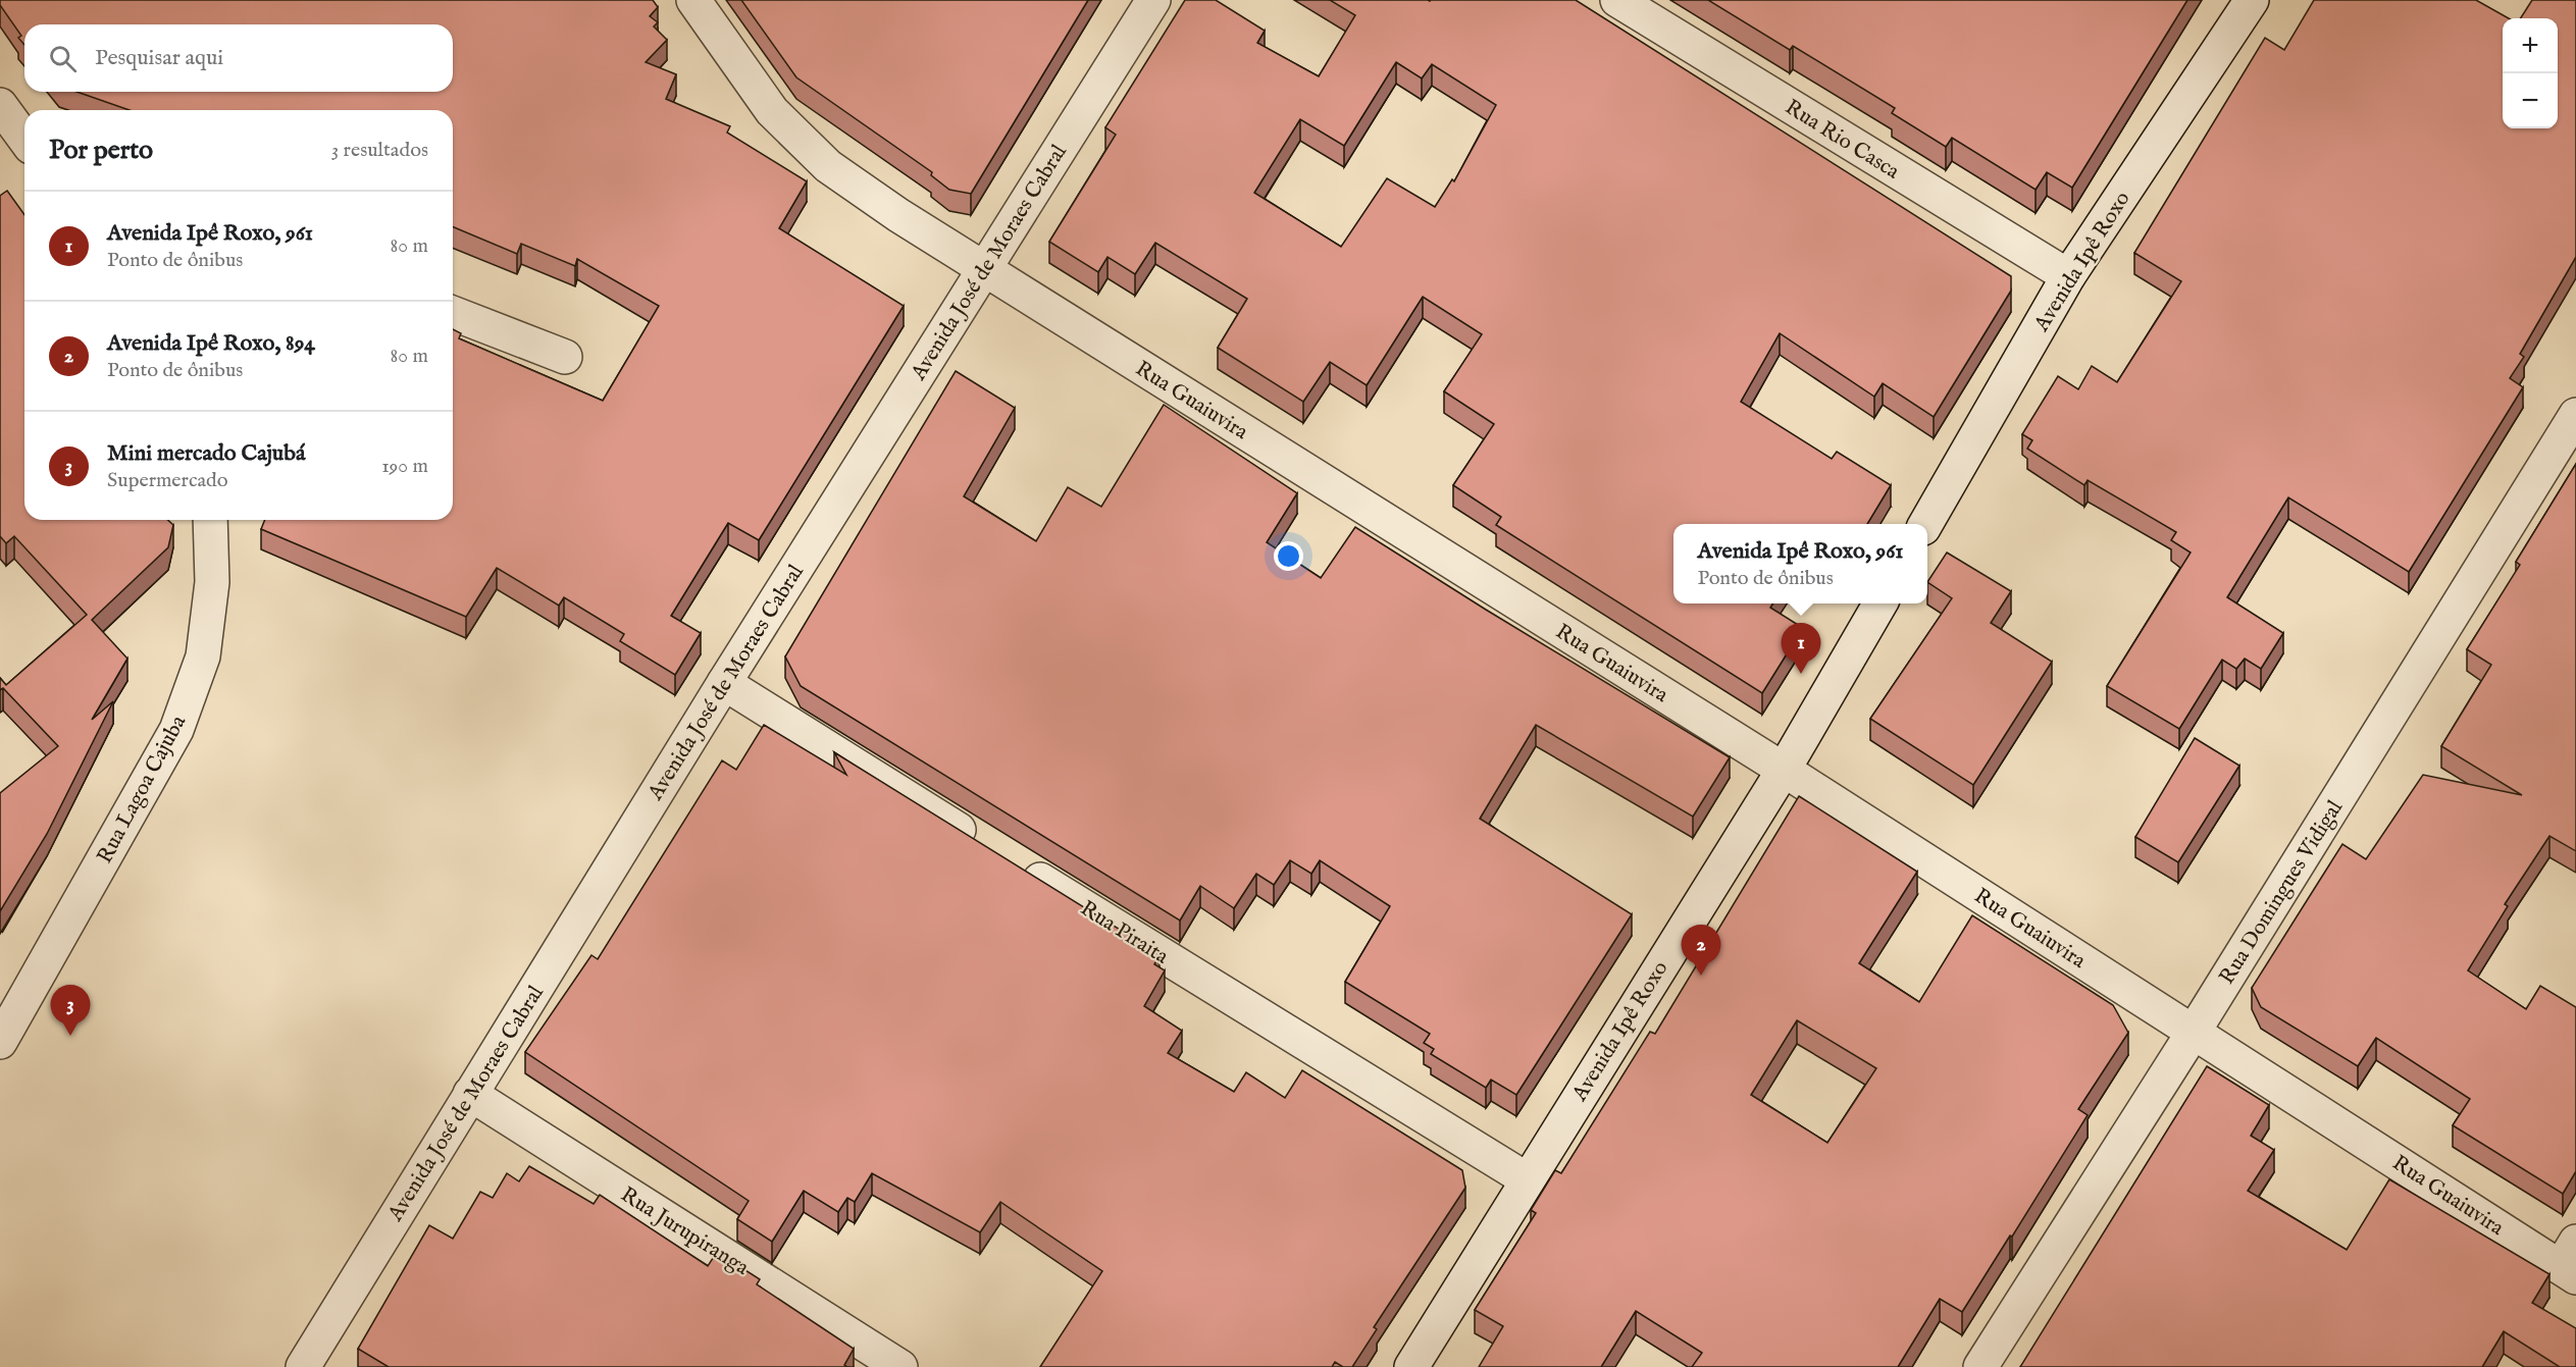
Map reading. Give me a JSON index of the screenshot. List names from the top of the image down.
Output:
{
  "streets": {
    "street": [
      "Rua Rio Casca",
      "Avenida Ipê Roxo",
      "Avenida José de Moraes Cabral",
      "Rua Guaiuvira",
      "Rua Lagoa Cajuba",
      "Rua Domingues Vidigal",
      "Rua Piraita",
      "Rua Jurupiranga"
    ]
  },
  "crossings": [
    ["Rua Rio Casca", "Avenida Ipê Roxo"],
    ["Avenida Ipê Roxo", "Rua Guaiuvira"],
    ["Avenida Ipê Roxo", "Rua Piraita"],
    ["Avenida José de Moraes Cabral", "Rua Guaiuvira"],
    ["Avenida José de Moraes Cabral", "Rua Jurupiranga"],
    ["Rua Guaiuvira", "Rua Domingues Vidigal"]
  ],
  "page": {
    "map_buttons": ["+", "−"],
    "search": "Pesquisar aqui",
    "heading": ["Por perto", "3 resultados"],
    "list": [
      {
        "mark": "1",
        "name": "Avenida Ipê Roxo, 961",
        "note": "Ponto de ônibus",
        "value": "80 m"
      },
      {
        "mark": "2",
        "name": "Avenida Ipê Roxo, 894",
        "note": "Ponto de ônibus",
        "value": "80 m"
      },
      {
        "mark": "3",
        "name": "Mini mercado Cajubá",
        "note": "Supermercado",
        "value": "190 m"
      }
    ],
    "popup": ["Avenida Ipê Roxo, 961", "Ponto de ônibus"],
    "pins": ["1", "2", "3"]
  }
}
